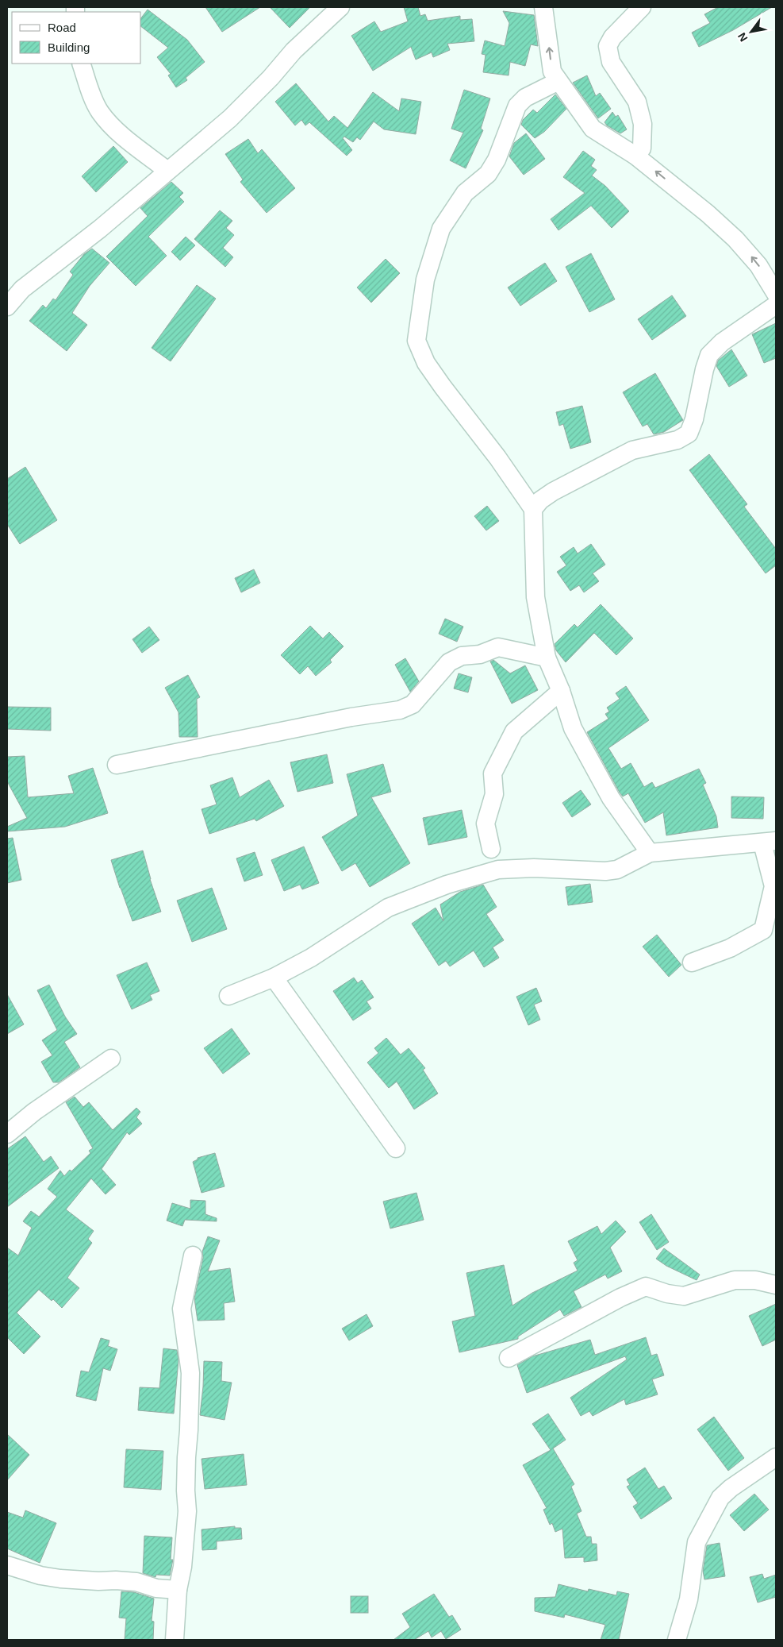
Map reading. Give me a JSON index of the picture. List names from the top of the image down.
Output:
{
  "legend": ["Road", "Building"],
  "north": "bottom left"
}
